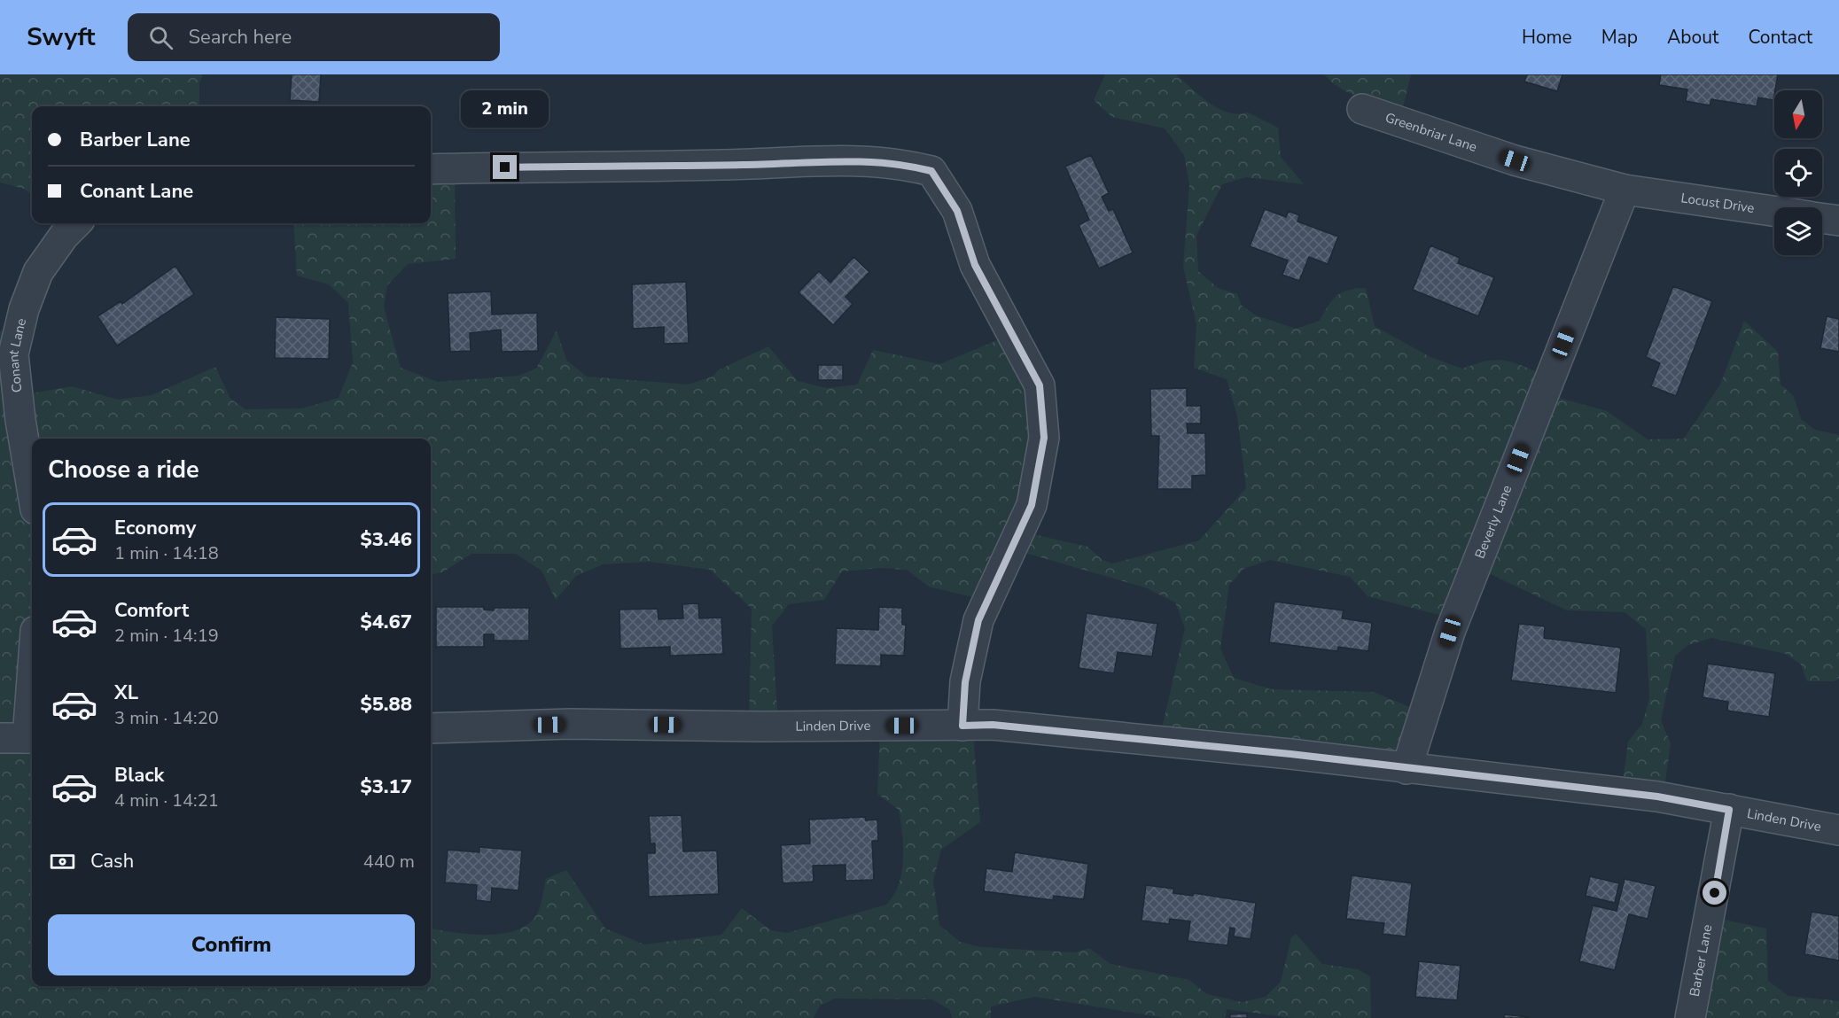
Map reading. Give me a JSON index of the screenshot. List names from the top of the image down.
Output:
{
  "streets": {
    "street": [
      "Greenbriar Lane",
      "Locust Drive",
      "Conant Lane",
      "Beverly Lane",
      "Linden Drive",
      "Barber Lane"
    ]
  },
  "crossings": [
    ["Greenbriar Lane", "Locust Drive"],
    ["Greenbriar Lane", "Beverly Lane"],
    ["Locust Drive", "Beverly Lane"],
    ["Beverly Lane", "Linden Drive"],
    ["Linden Drive", "Barber Lane"]
  ],
  "north": "bottom",
  "page": {
    "header": "Swyft",
    "search": "Search here",
    "nav": [
      "Home",
      "Map",
      "About",
      "Contact"
    ],
    "bubble": "2 min",
    "banner": ["Barber Lane", "Conant Lane"],
    "heading": "Choose a ride",
    "list": [
      {
        "name": "Economy",
        "note": "1 min · 14:18",
        "value": "$3.46"
      },
      {
        "name": "Comfort",
        "note": "2 min · 14:19",
        "value": "$4.67"
      },
      {
        "name": "XL",
        "note": "3 min · 14:20",
        "value": "$5.88"
      },
      {
        "name": "Black",
        "note": "4 min · 14:21",
        "value": "$3.17"
      }
    ],
    "pay": ["Cash", "440 m"],
    "buttons": "Confirm"
  }
}
